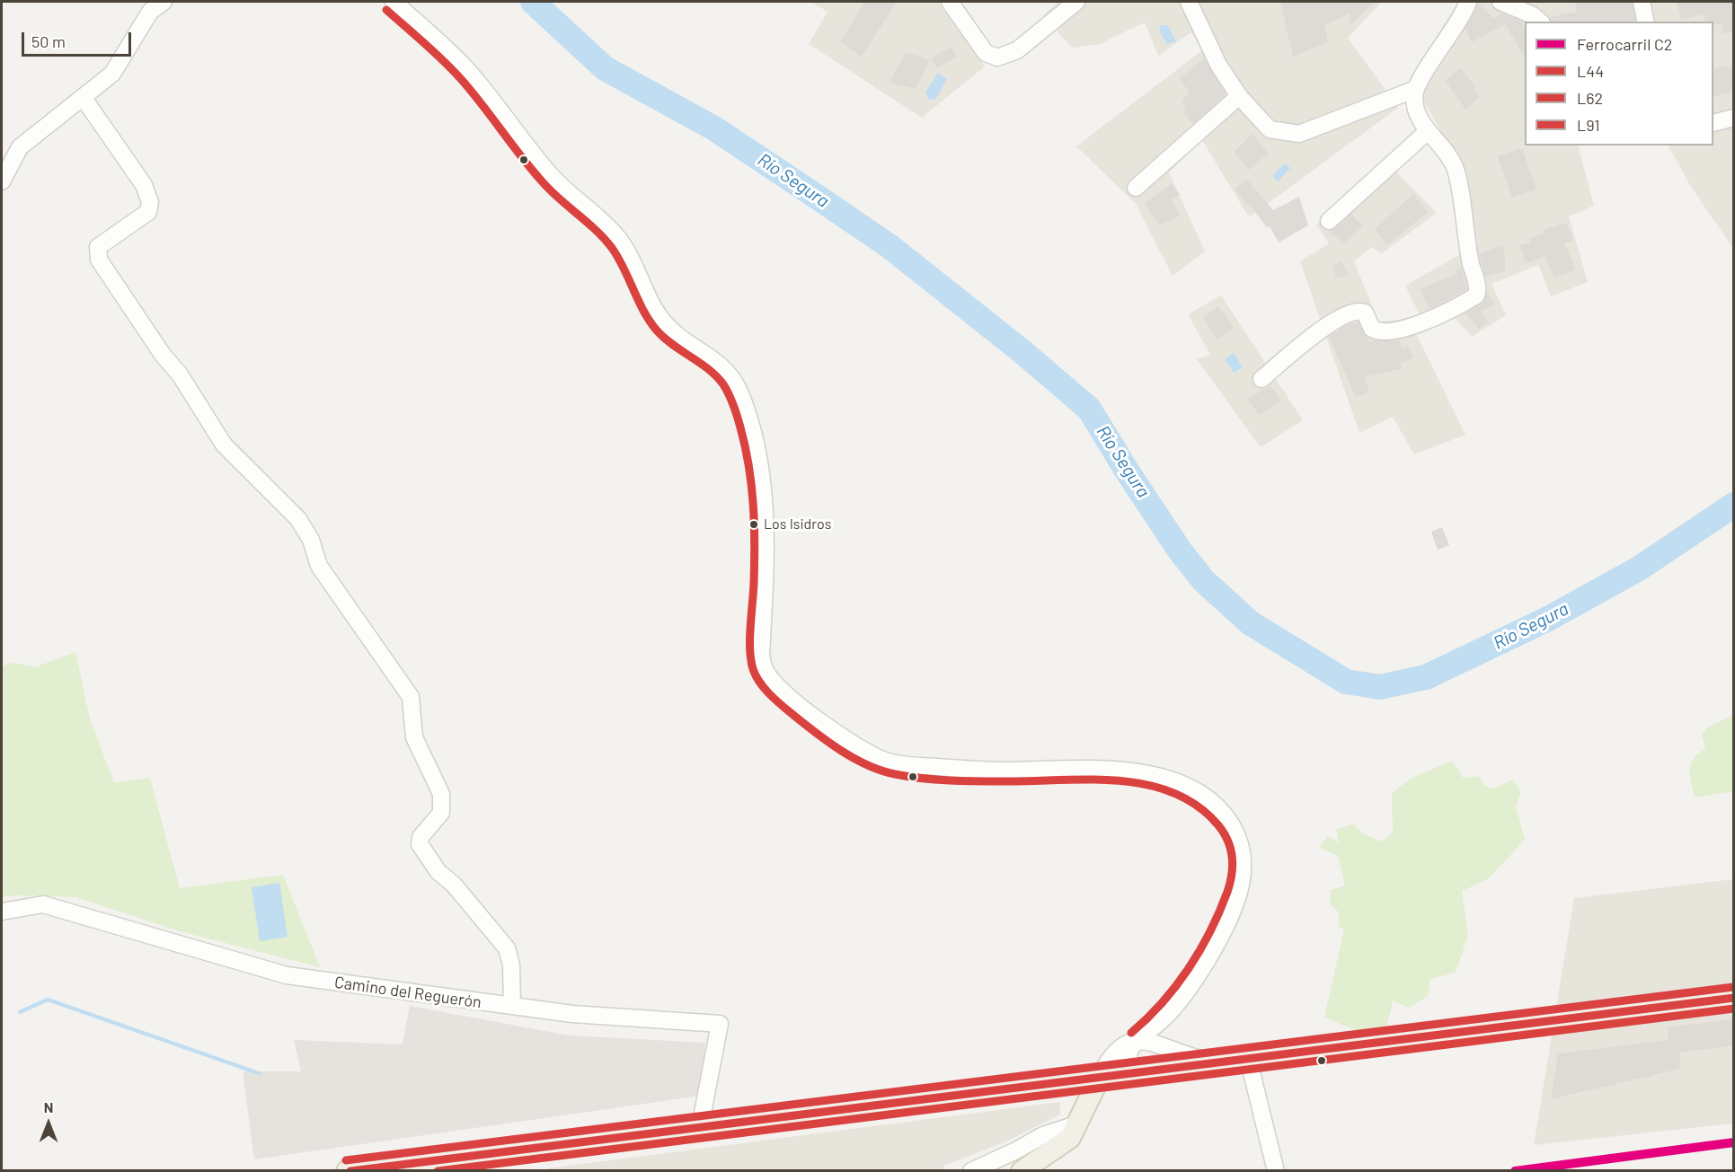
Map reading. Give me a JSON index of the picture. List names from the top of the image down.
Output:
{
  "streets": {
    "street": ["Camino del Reguerón"]
  },
  "water": ["Río Segura"],
  "places": ["Los Isidros"],
  "lines": [
    "transit line L62",
    "transit line L91",
    "transit line L44",
    "rail line C2"
  ],
  "legend": [
    "Ferrocarril C2",
    "L44",
    "L62",
    "L91"
  ],
  "scale_bar": "50 m",
  "north": "top"
}
